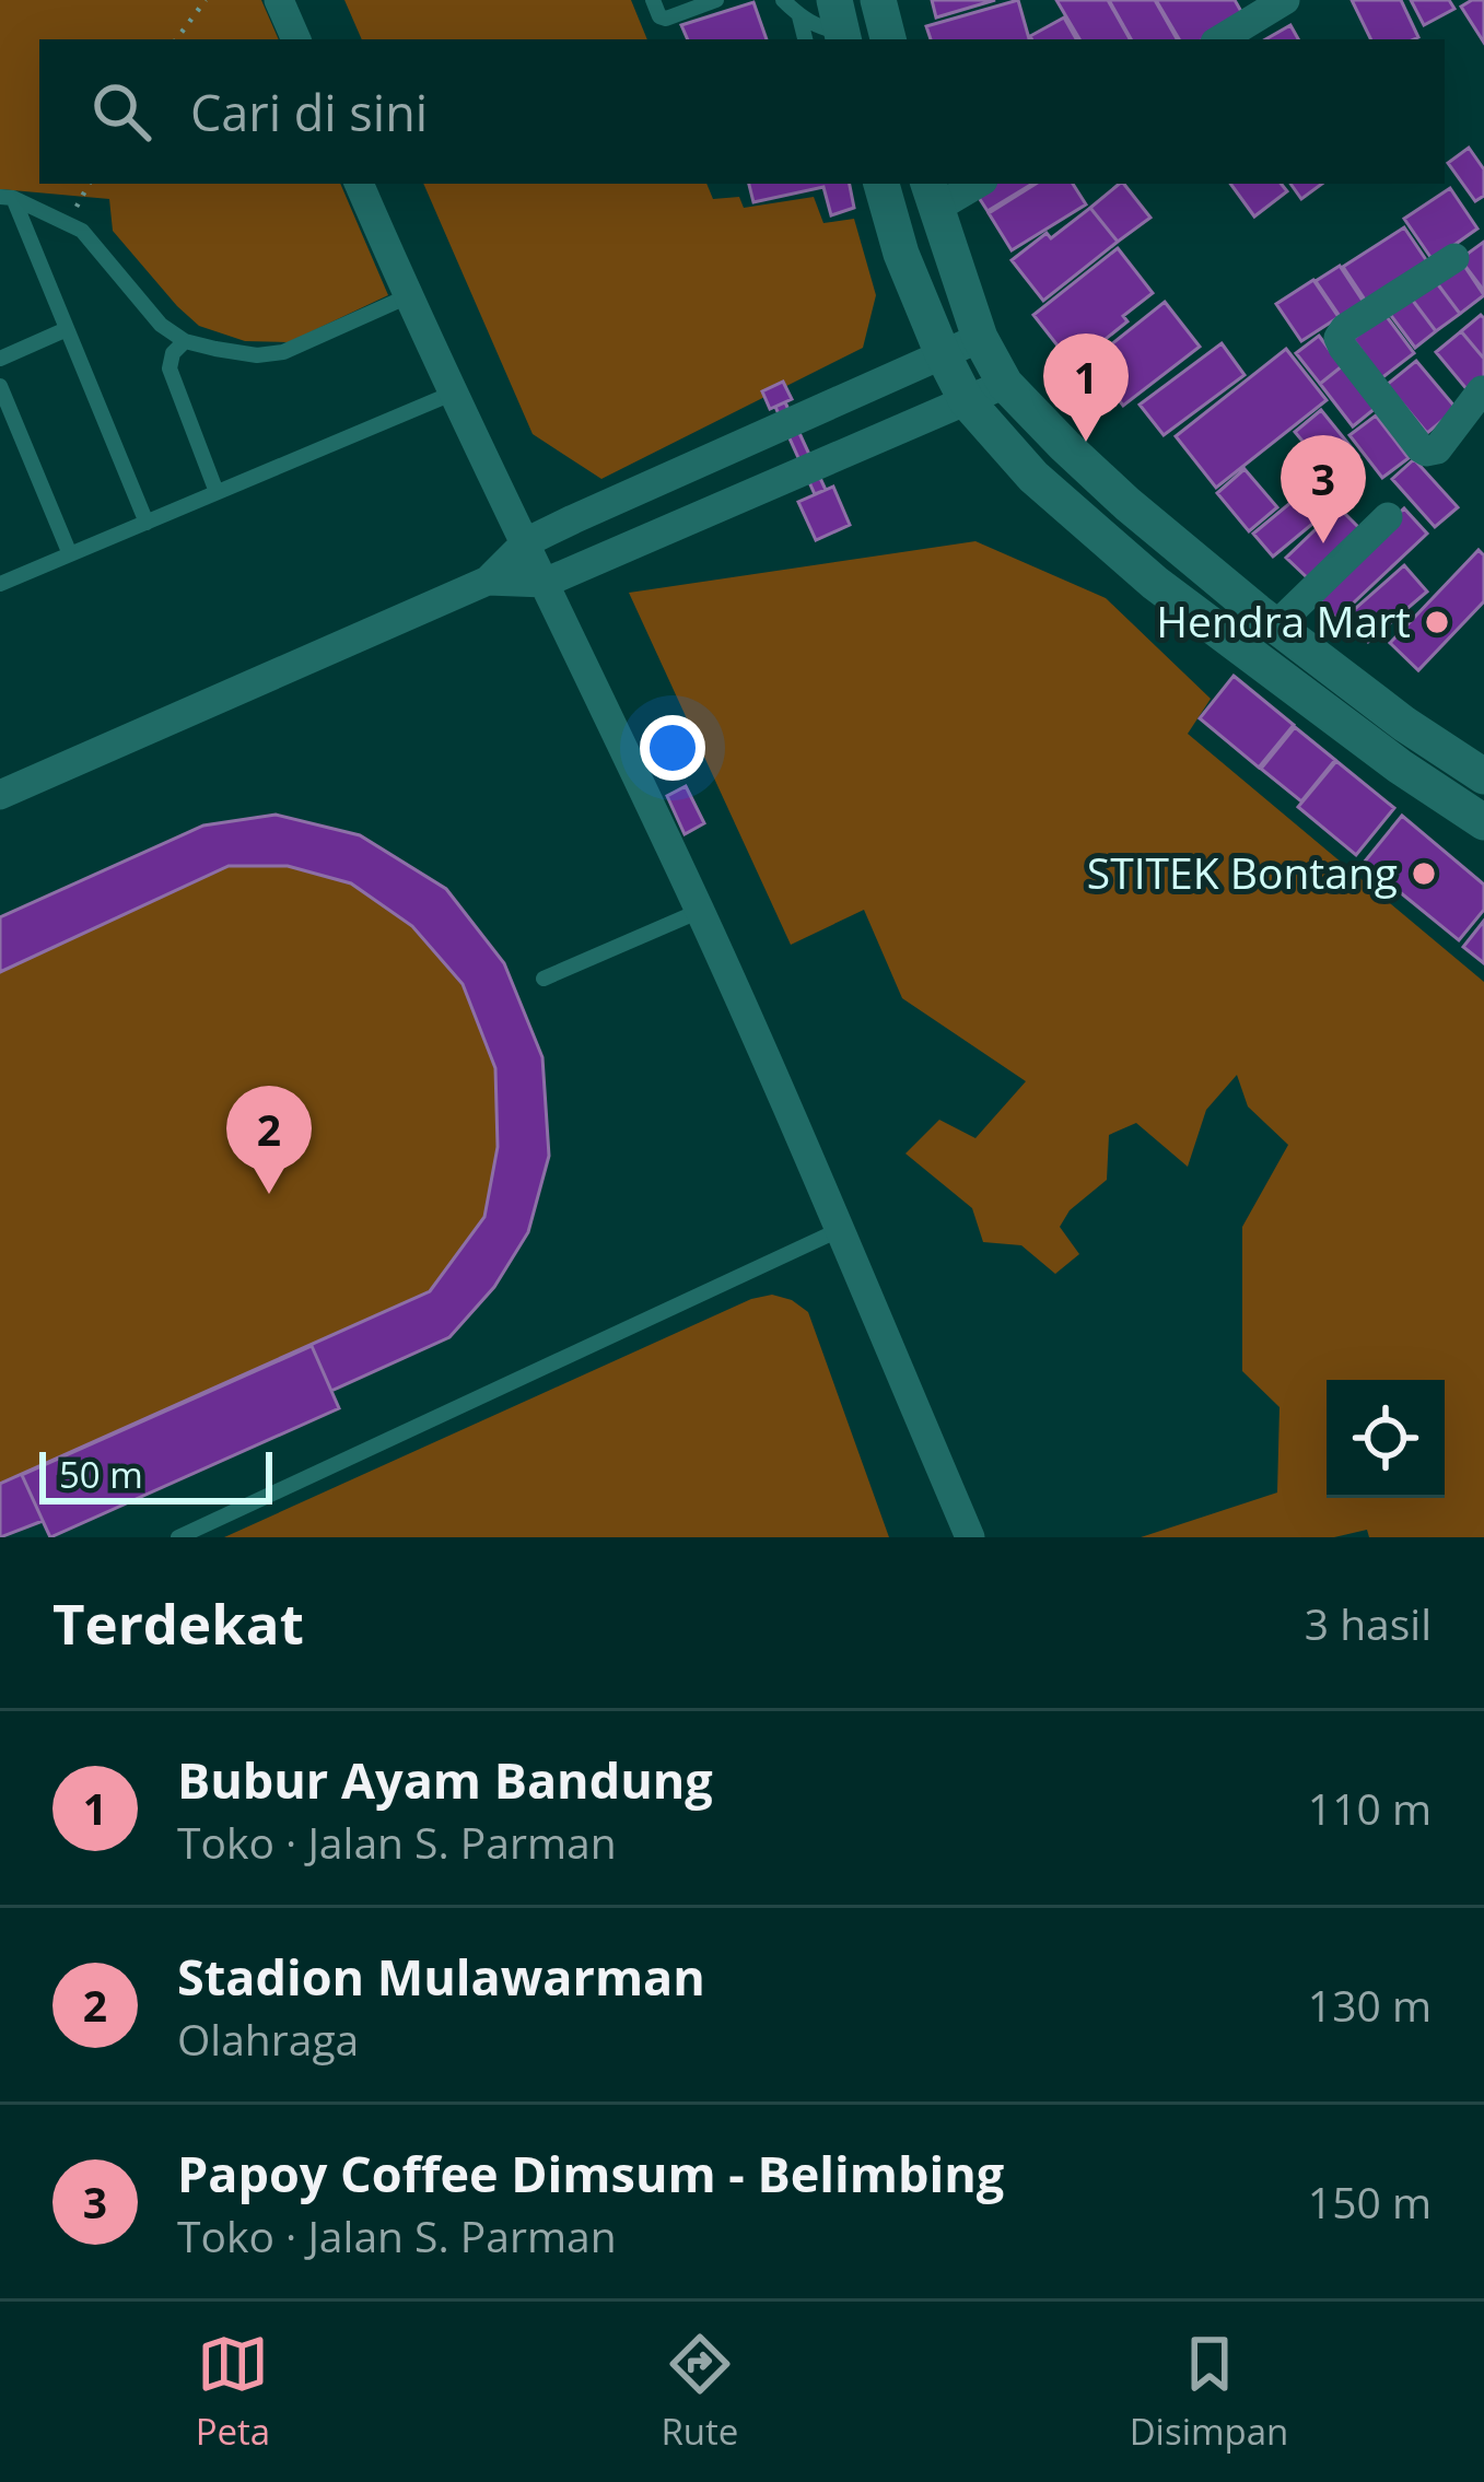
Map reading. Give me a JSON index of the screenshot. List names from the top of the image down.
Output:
{
  "places": ["Hendra Mart", "STITEK Bontang"],
  "scale_bar": "50 m",
  "page": {
    "search": "Cari di sini",
    "pins": ["1", "3", "2"],
    "scale": "50 m",
    "heading": ["Terdekat", "3 hasil"],
    "list": [
      {
        "mark": "1",
        "name": "Bubur Ayam Bandung",
        "note": "Toko · Jalan S. Parman",
        "value": "110 m"
      },
      {
        "mark": "2",
        "name": "Stadion Mulawarman",
        "note": "Olahraga",
        "value": "130 m"
      },
      {
        "mark": "3",
        "name": "Papoy Coffee Dimsum - Belimbing",
        "note": "Toko · Jalan S. Parman",
        "value": "150 m"
      }
    ],
    "nav": ["Peta", "Rute", "Disimpan"]
  }
}
